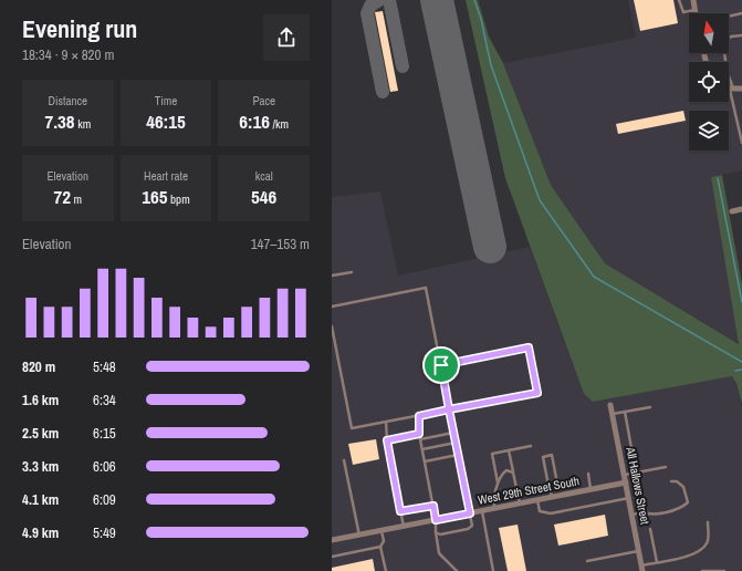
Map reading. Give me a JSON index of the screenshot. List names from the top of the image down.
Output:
{
  "streets": {
    "street": ["All Hallows Street", "West 29th Street South"]
  },
  "crossings": [
    ["All Hallows Street", "West 29th Street South"]
  ],
  "north": "top",
  "page": {
    "heading": ["Evening run", "18:34 · 9 × 820 m"],
    "stats": [
      ["Distance", "7.38 km"],
      ["Time", "46:15"],
      ["Pace", "6:16 /km"],
      ["Elevation", "72 m"],
      ["Heart rate", "165 bpm"],
      ["kcal", "546"]
    ],
    "chart": ["Elevation", "147–153 m"],
    "list": [
      {
        "name": "820 m",
        "note": "5:48"
      },
      {
        "name": "1.6 km",
        "note": "6:34"
      },
      {
        "name": "2.5 km",
        "note": "6:15"
      },
      {
        "name": "3.3 km",
        "note": "6:06"
      },
      {
        "name": "4.1 km",
        "note": "6:09"
      },
      {
        "name": "4.9 km",
        "note": "5:49"
      }
    ]
  }
}
